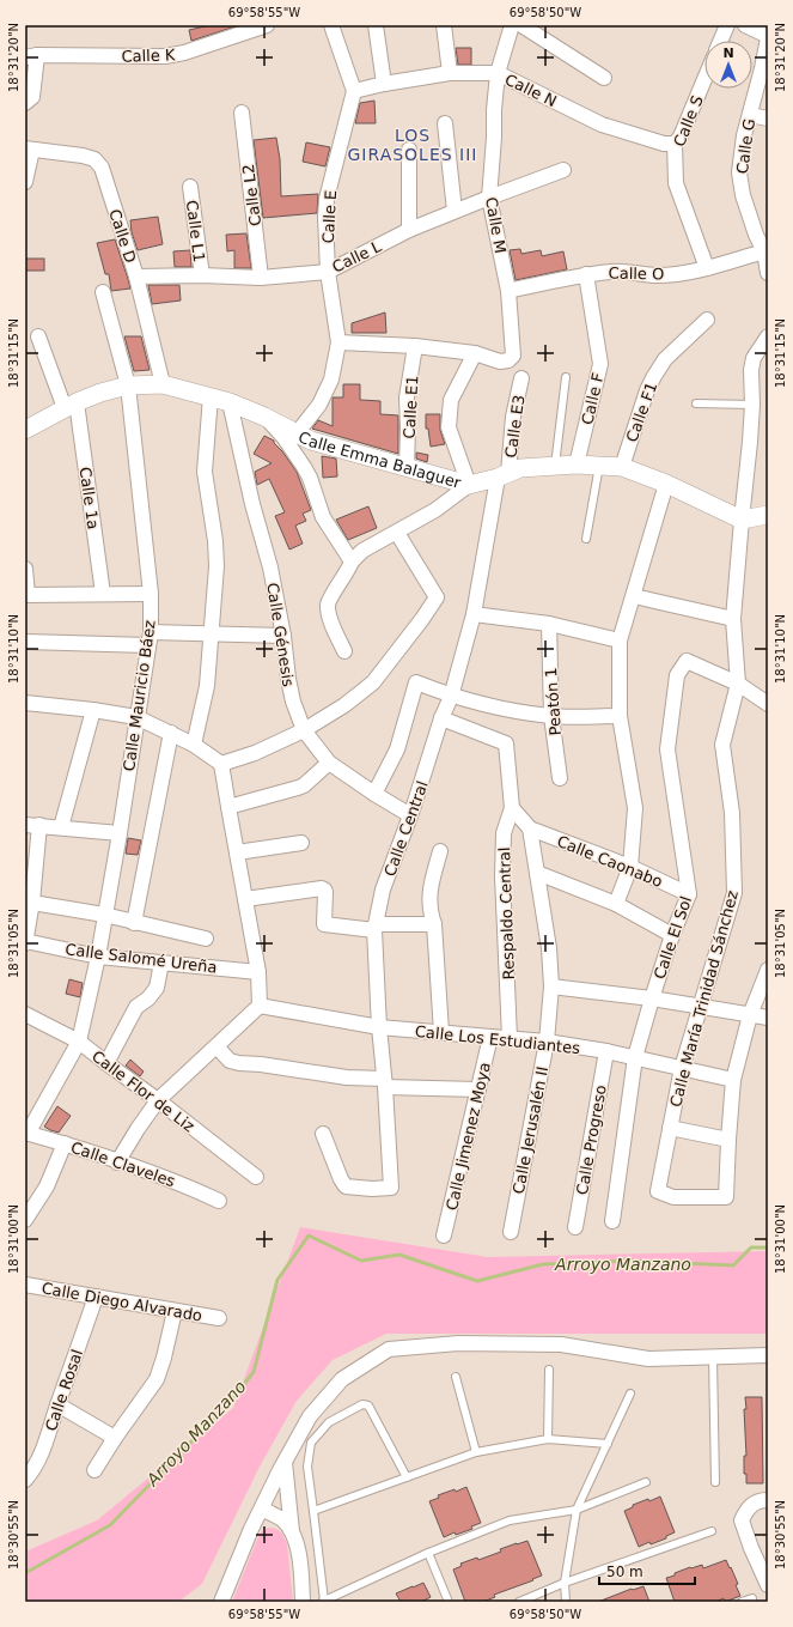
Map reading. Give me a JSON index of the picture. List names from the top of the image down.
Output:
{
  "streets": {
    "street": [
      "Calle K",
      "Calle N",
      "Calle S",
      "Calle G",
      "Calle L2",
      "Calle E",
      "Calle M",
      "Calle L1",
      "Calle D",
      "Calle L",
      "Calle O",
      "Calle F",
      "Calle E1",
      "Calle F1",
      "Calle E3",
      "Calle Emma Balaguer",
      "Calle 1a",
      "Calle Génesis",
      "Calle Mauricio Báez",
      "Peatón 1",
      "Calle Central",
      "Calle Caonabo",
      "Respaldo Central",
      "Calle El Sol",
      "Calle Salomé Ureña",
      "Calle María Trinidad Sánchez",
      "Calle Los Estudiantes",
      "Calle Flor de Liz",
      "Calle Jerusalén II",
      "Calle Jimenez Moya",
      "Calle Progreso",
      "Calle Claveles",
      "Calle Diego Alvarado",
      "Calle Rosal"
    ]
  },
  "crossings": [
    ["Calle N", "Calle S"],
    ["Calle N", "Calle E"],
    ["Calle N", "Calle M"],
    ["Calle S", "Calle O"],
    ["Calle G", "Calle O"],
    ["Calle L2", "Calle L"],
    ["Calle E", "Calle L"],
    ["Calle E", "Calle Emma Balaguer"],
    ["Calle M", "Calle L"],
    ["Calle M", "Calle O"],
    ["Calle L1", "Calle L"],
    ["Calle D", "Calle L"],
    ["Calle D", "Calle Emma Balaguer"],
    ["Calle O", "Calle F"],
    ["Calle F", "Calle Emma Balaguer"],
    ["Calle E1", "Calle Emma Balaguer"],
    ["Calle F1", "Calle Emma Balaguer"],
    ["Calle E3", "Calle Emma Balaguer"],
    ["Calle E3", "Calle Central"],
    ["Calle Emma Balaguer", "Calle 1a"],
    ["Calle Emma Balaguer", "Calle Génesis"],
    ["Calle Emma Balaguer", "Calle Mauricio Báez"],
    ["Calle Emma Balaguer", "Calle Central"],
    ["Calle Emma Balaguer", "Calle María Trinidad Sánchez"],
    ["Calle Génesis", "Calle Central"],
    ["Calle Mauricio Báez", "Calle Salomé Ureña"],
    ["Calle Mauricio Báez", "Calle Flor de Liz"],
    ["Calle Mauricio Báez", "Calle Claveles"],
    ["Calle Central", "Respaldo Central"],
    ["Calle Central", "Calle Los Estudiantes"],
    ["Calle Caonabo", "Calle El Sol"],
    ["Calle Caonabo", "Calle Jerusalén II"],
    ["Respaldo Central", "Calle Los Estudiantes"],
    ["Calle El Sol", "Calle María Trinidad Sánchez"],
    ["Calle El Sol", "Calle Los Estudiantes"],
    ["Calle María Trinidad Sánchez", "Calle Los Estudiantes"],
    ["Calle Los Estudiantes", "Calle Jerusalén II"],
    ["Calle Los Estudiantes", "Calle Jimenez Moya"],
    ["Calle Los Estudiantes", "Calle Progreso"],
    ["Calle Diego Alvarado", "Calle Rosal"]
  ],
  "districts": ["LOS GIRASOLES III"],
  "water": ["Arroyo Manzano"],
  "scale_bar": "50 m",
  "north": "top",
  "coordinates": [
    "69°58'55\"W",
    "69°58'50\"W",
    "18°31'20\"N",
    "18°31'15\"N",
    "18°31'10\"N",
    "18°31'05\"N",
    "18°31'00\"N",
    "18°30'55\"N"
  ]
}
